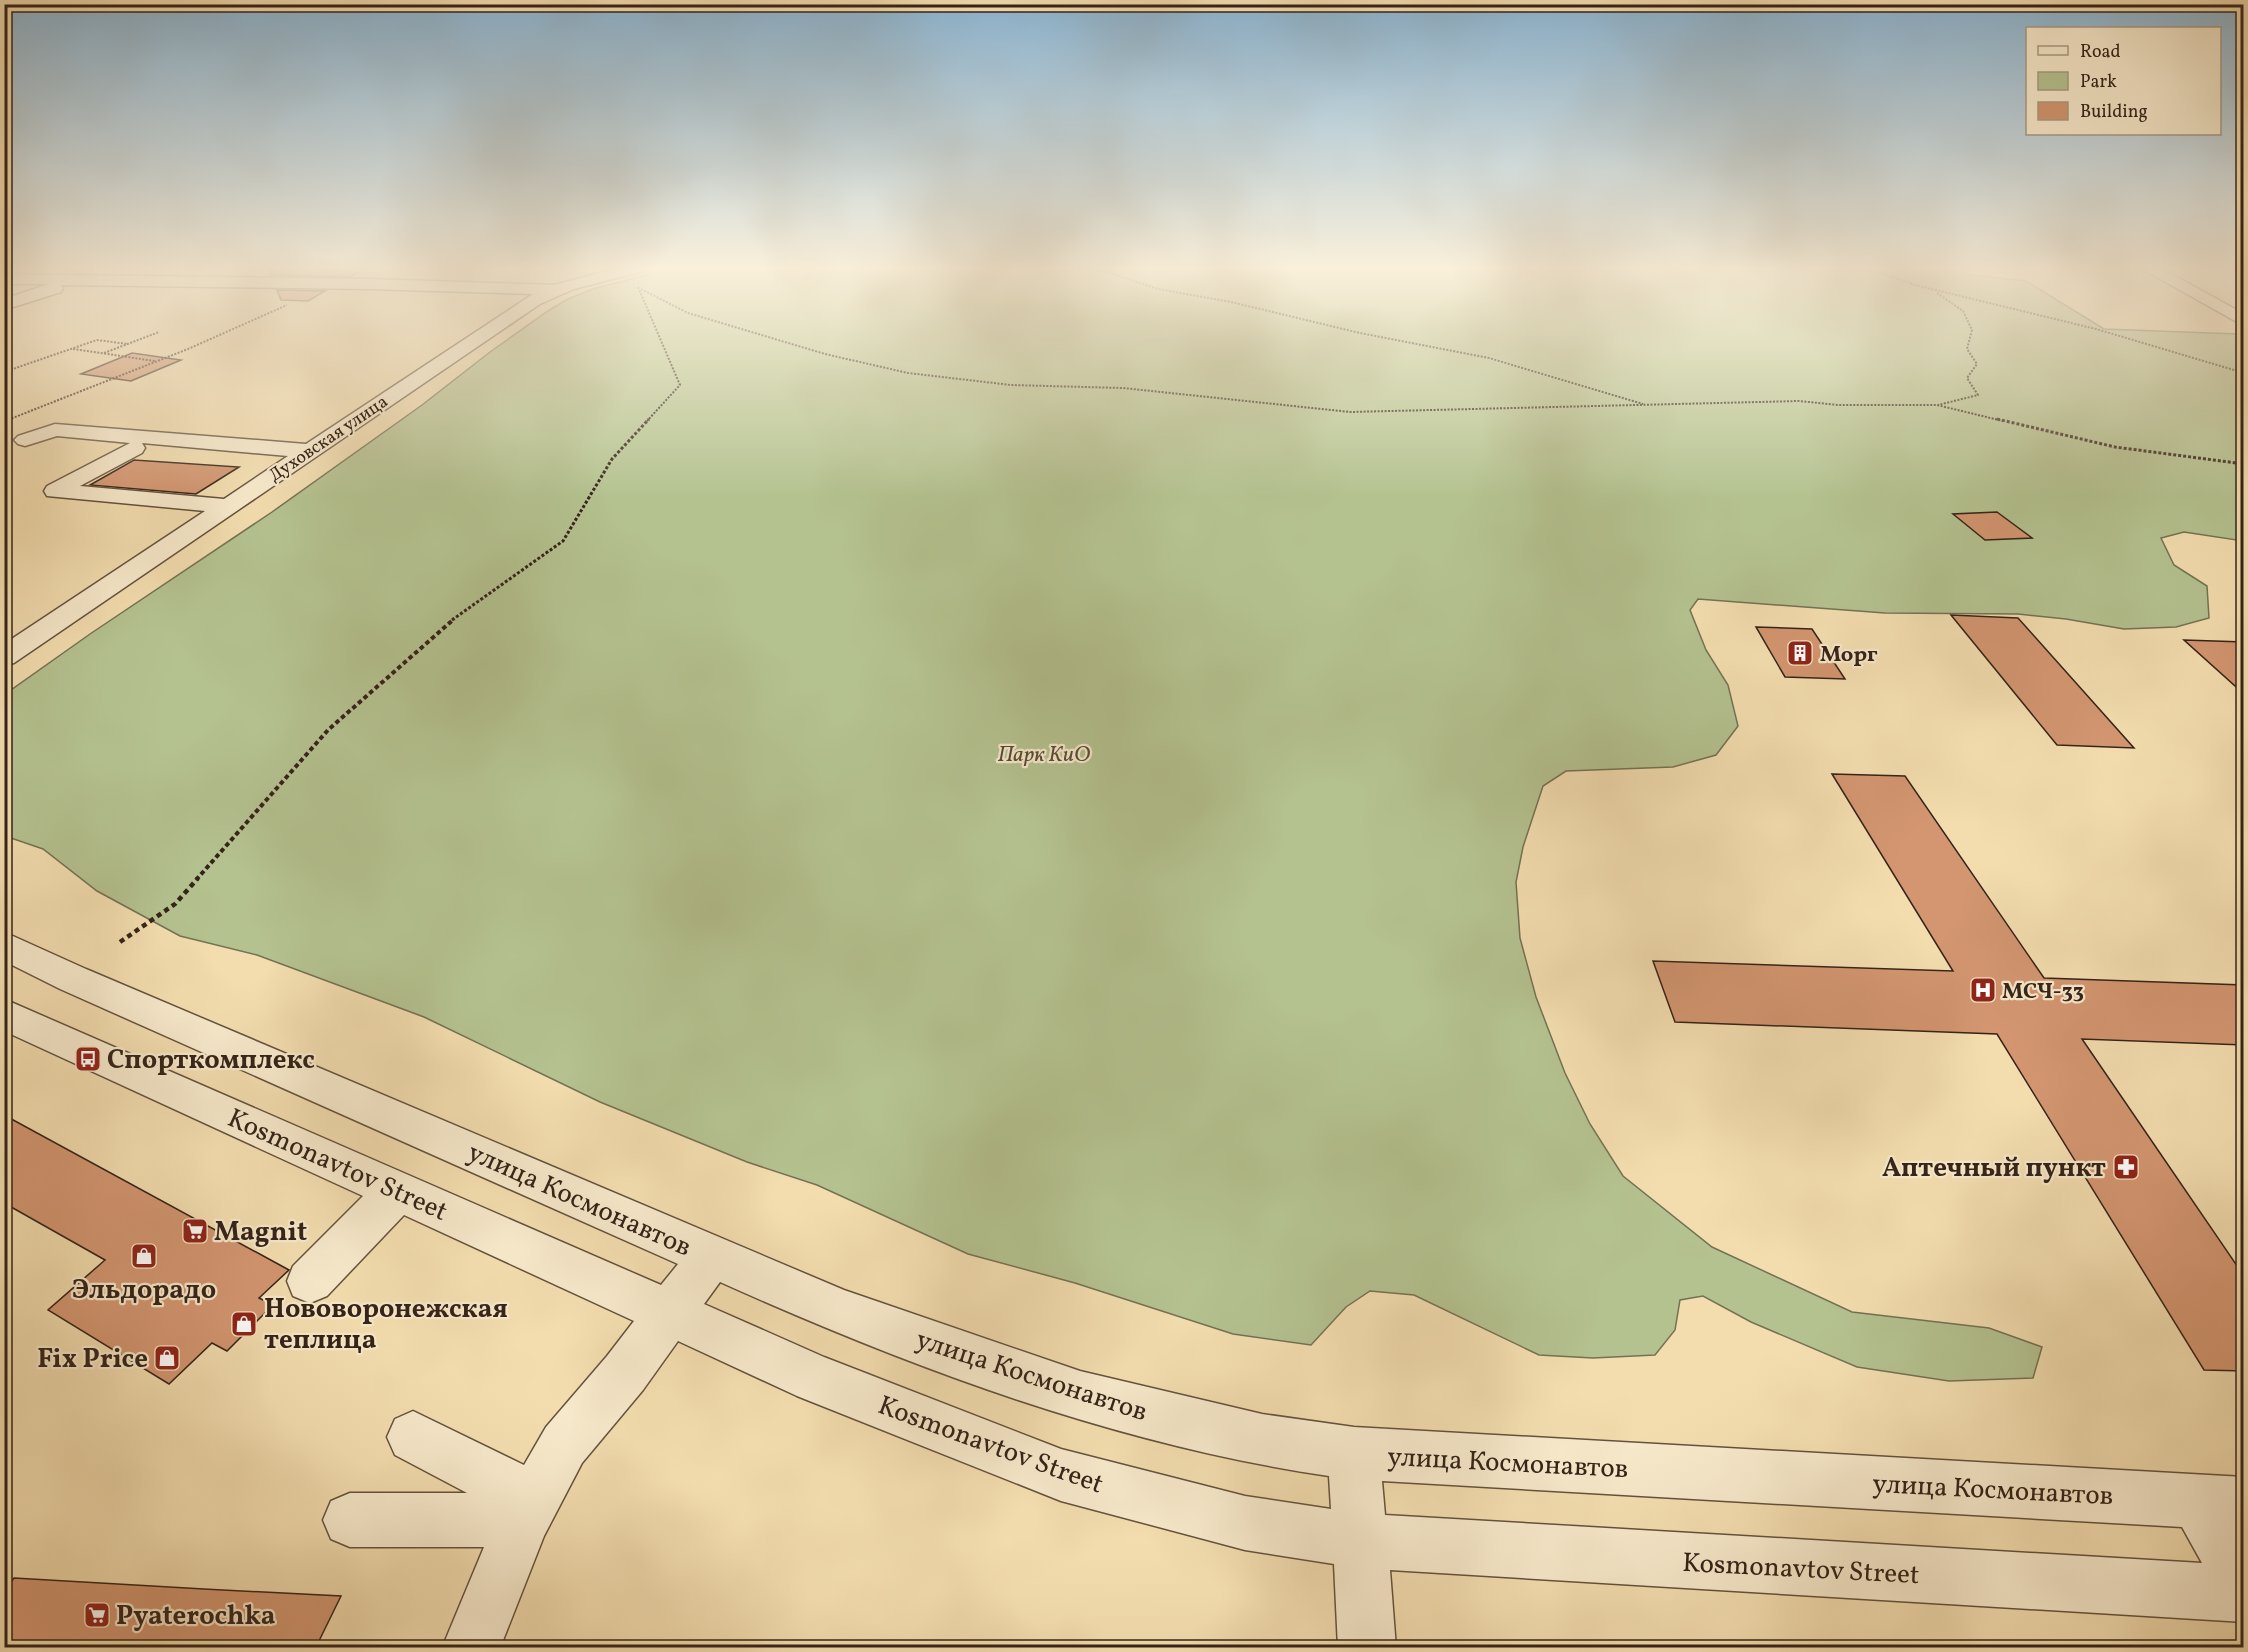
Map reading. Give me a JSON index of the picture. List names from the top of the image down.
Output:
{
  "streets": {
    "street": ["Духовская улица", "Kosmonavtov Street", "улица Космонавтов"]
  },
  "parks": ["Парк КиО"],
  "places": {
    "building": ["Морг"],
    "hospital": ["МСЧ-33"],
    "bus stop": ["Спорткомплекс"],
    "pharmacy": ["Аптечный пункт"],
    "supermarket": ["Magnit", "Pyaterochka"],
    "shop": ["Эльдорадо", "Нововоронежская теплица", "Fix Price"]
  },
  "legend": ["Road", "Park", "Building"]
}
